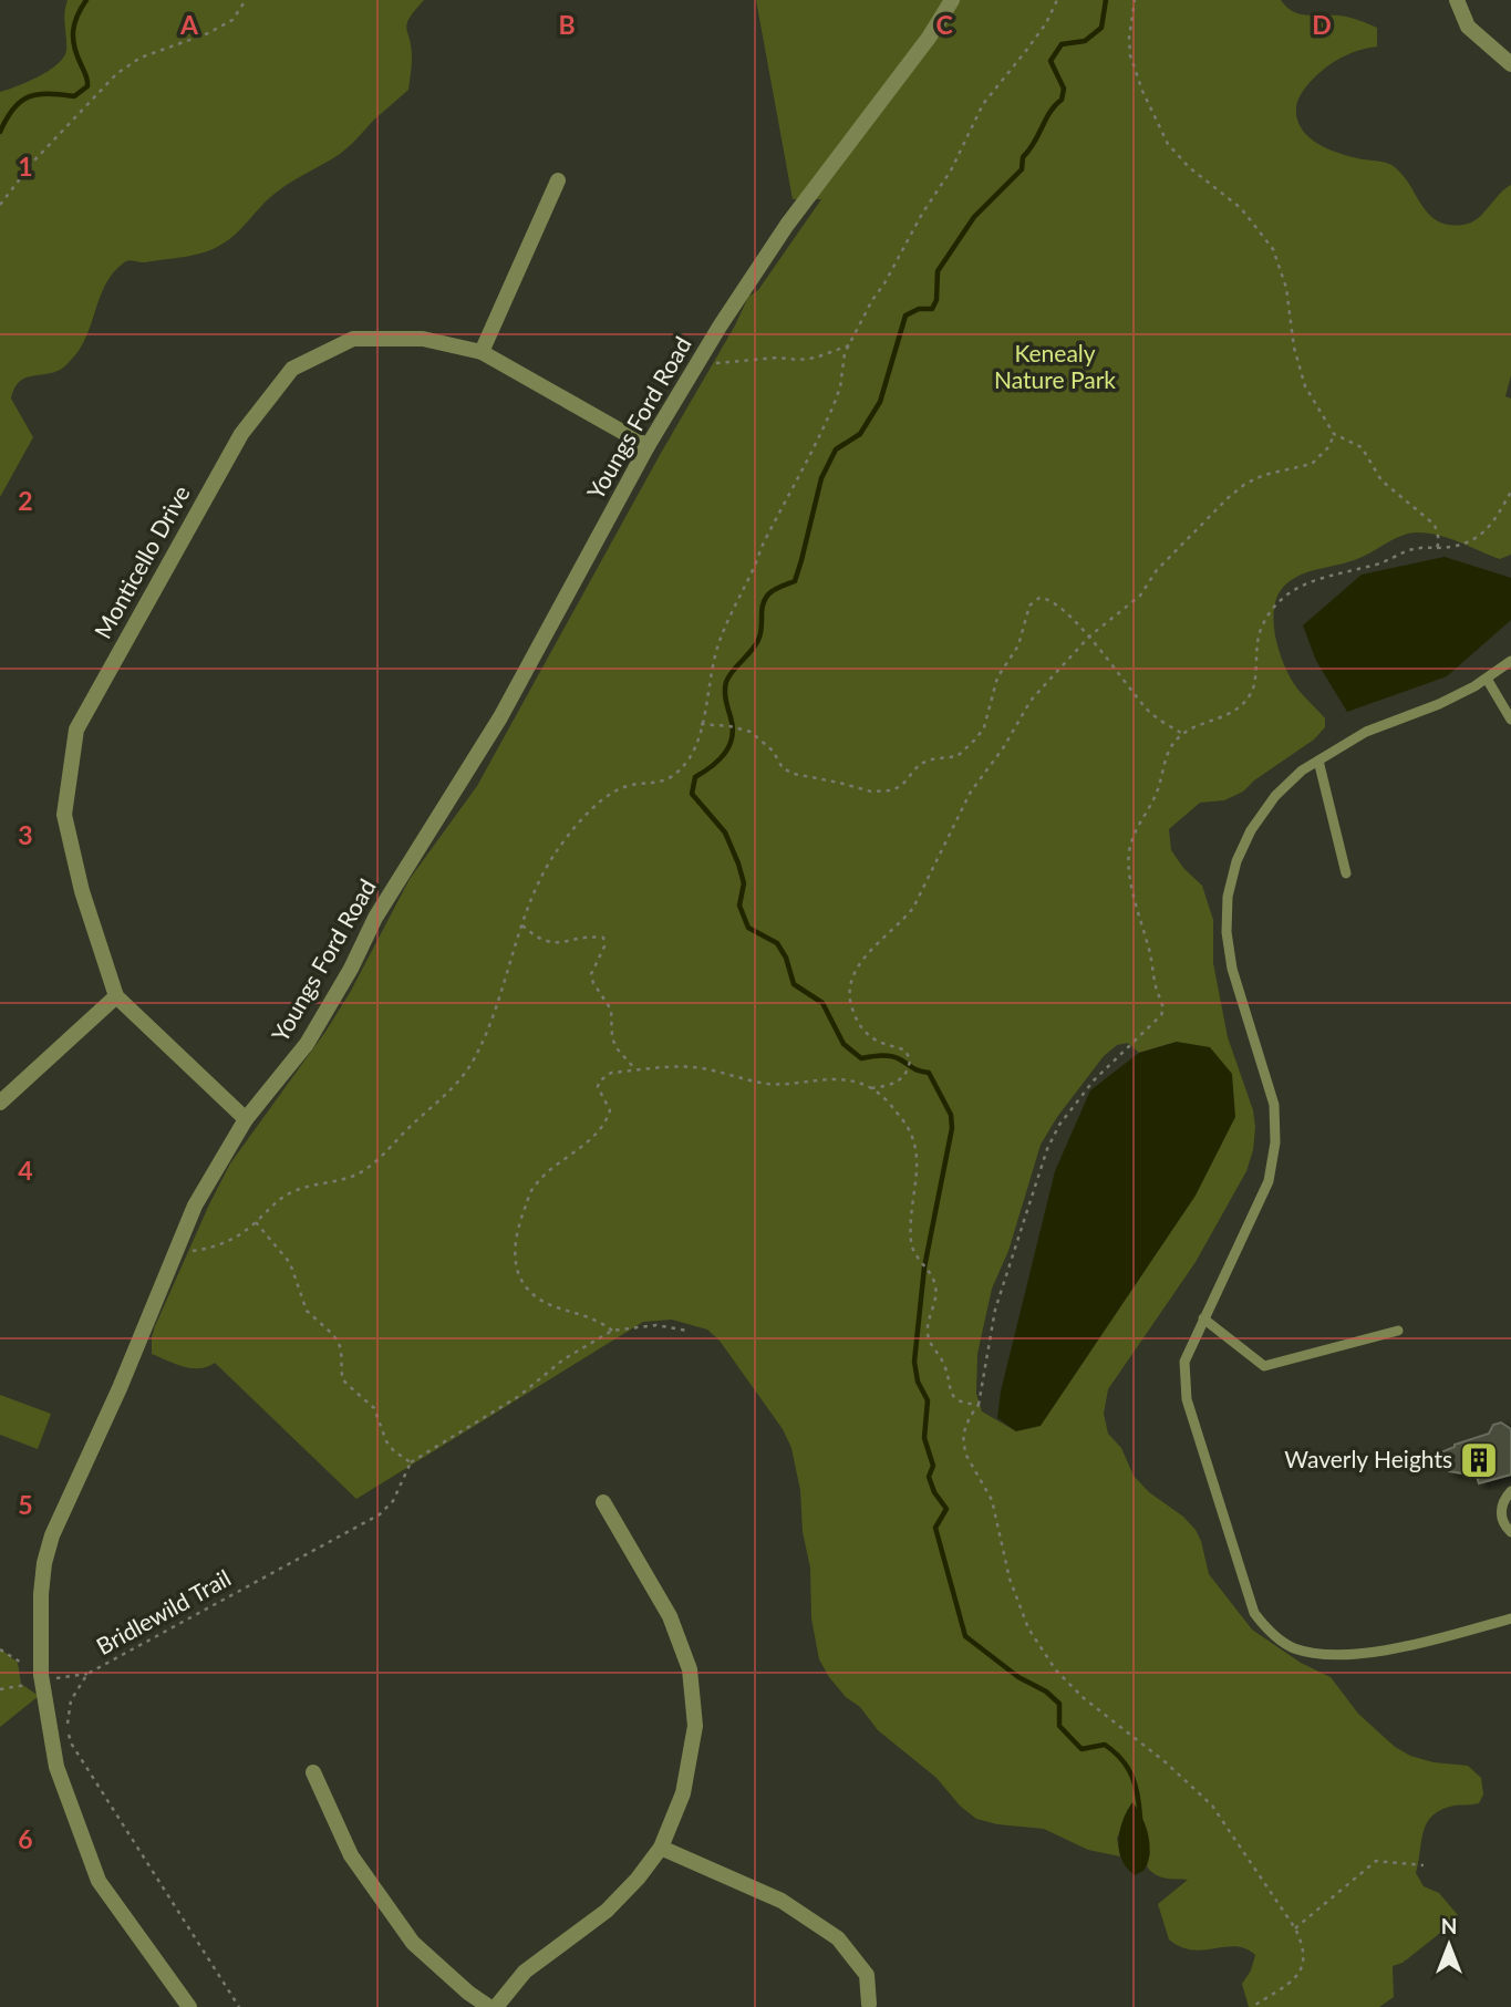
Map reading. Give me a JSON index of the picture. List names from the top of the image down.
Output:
{
  "streets": {
    "street": ["Youngs Ford Road", "Monticello Drive"],
    "path": ["Bridlewild Trail"]
  },
  "crossings": [
    ["Youngs Ford Road", "Monticello Drive"]
  ],
  "parks": ["Kenealy Nature Park"],
  "places": {
    "building": ["Waverly Heights"]
  },
  "north": "top",
  "grid": {
    "columns": [
      "A",
      "B",
      "C",
      "D"
    ],
    "rows": [
      "1",
      "2",
      "3",
      "4",
      "5",
      "6"
    ]
  }
}
